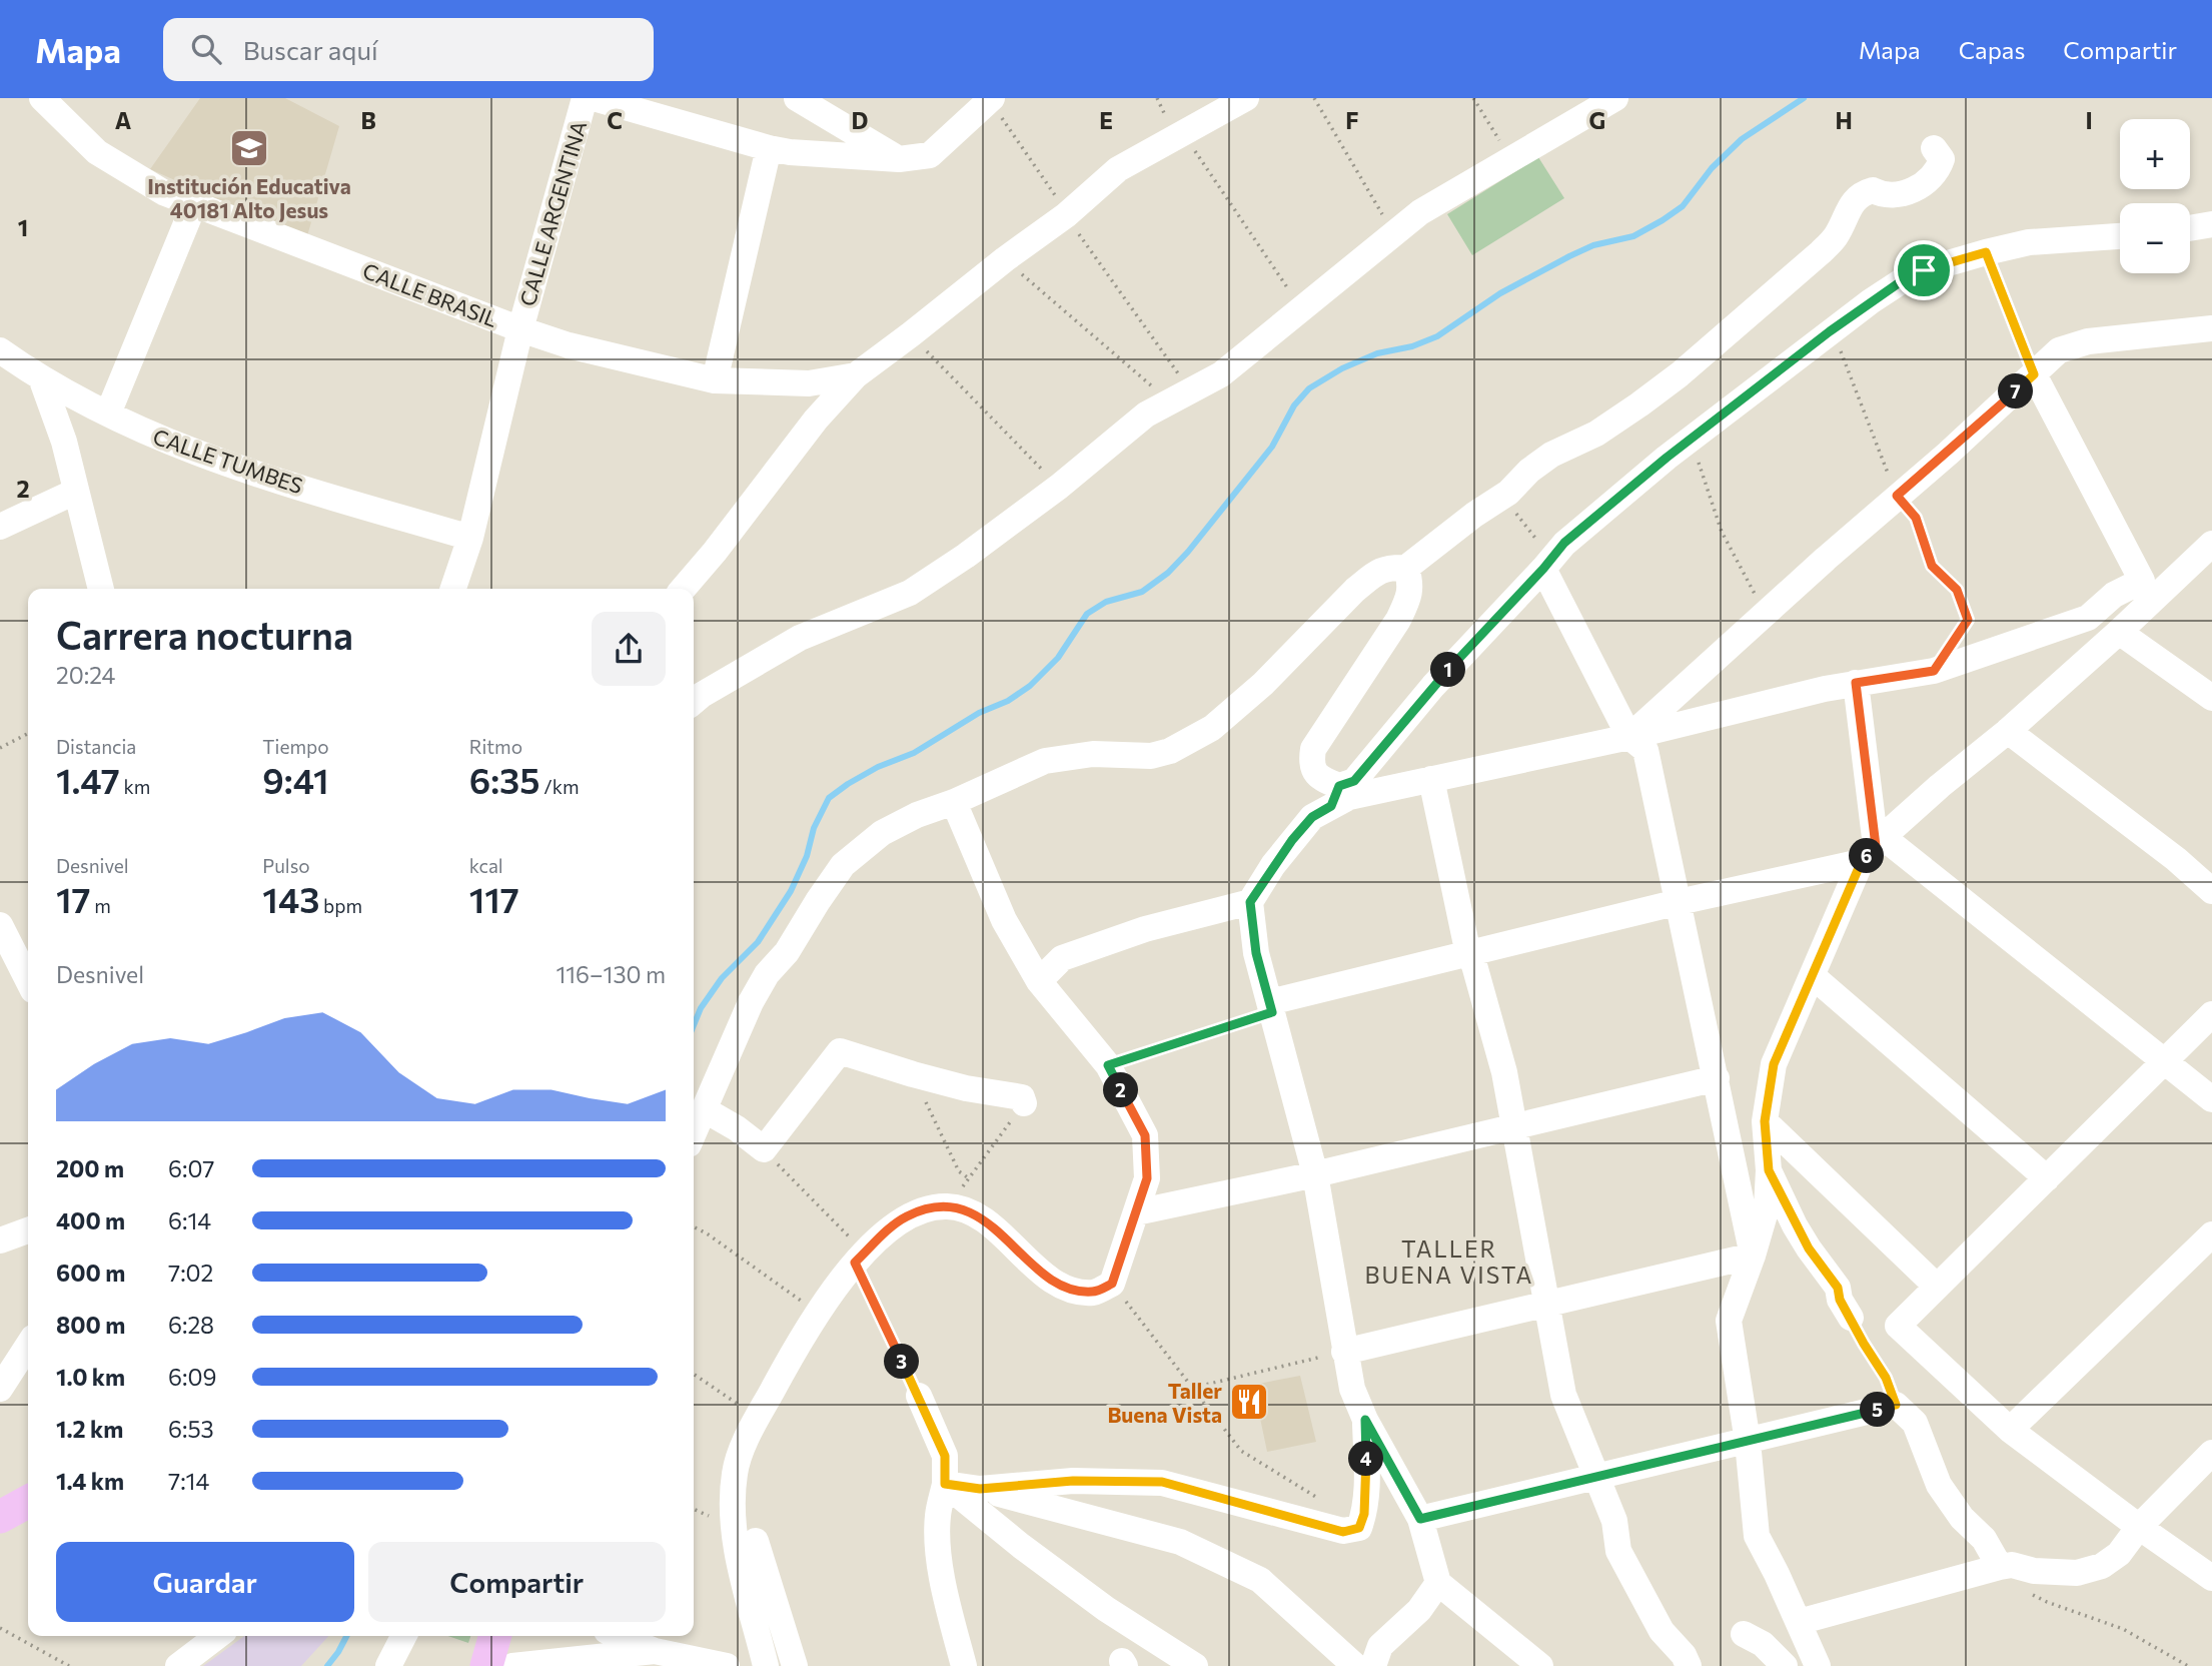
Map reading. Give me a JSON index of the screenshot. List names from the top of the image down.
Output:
{
  "streets": {
    "street": ["CALLE ARGENTINA", "CALLE BRASIL", "CALLE TUMBES"]
  },
  "crossings": [
    ["CALLE ARGENTINA", "CALLE BRASIL"],
    ["CALLE ARGENTINA", "CALLE TUMBES"]
  ],
  "districts": ["TALLER BUENA VISTA"],
  "places": {
    "school or university": ["Institución Educativa 40181 Alto Jesus"],
    "restaurant": ["Taller Buena Vista"]
  },
  "page": {
    "header": "Mapa",
    "search": "Buscar aquí",
    "nav": ["Mapa", "Capas", "Compartir"],
    "map_buttons": ["+", "−"],
    "pins": [
      "7",
      "1",
      "6",
      "2",
      "3",
      "5",
      "4"
    ],
    "heading": ["Carrera nocturna", "20:24"],
    "stats": [
      ["Distancia", "1.47 km"],
      ["Tiempo", "9:41"],
      ["Ritmo", "6:35 /km"],
      ["Desnivel", "17 m"],
      ["Pulso", "143 bpm"],
      ["kcal", "117"]
    ],
    "chart": ["Desnivel", "116–130 m"],
    "list": [
      {
        "name": "200 m",
        "note": "6:07"
      },
      {
        "name": "400 m",
        "note": "6:14"
      },
      {
        "name": "600 m",
        "note": "7:02"
      },
      {
        "name": "800 m",
        "note": "6:28"
      },
      {
        "name": "1.0 km",
        "note": "6:09"
      },
      {
        "name": "1.2 km",
        "note": "6:53"
      },
      {
        "name": "1.4 km",
        "note": "7:14"
      }
    ],
    "buttons": ["Guardar", "Compartir"]
  },
  "grid": {
    "columns": [
      "A",
      "B",
      "C",
      "D",
      "E",
      "F",
      "G",
      "H",
      "I"
    ],
    "rows": ["1", "2"]
  }
}
